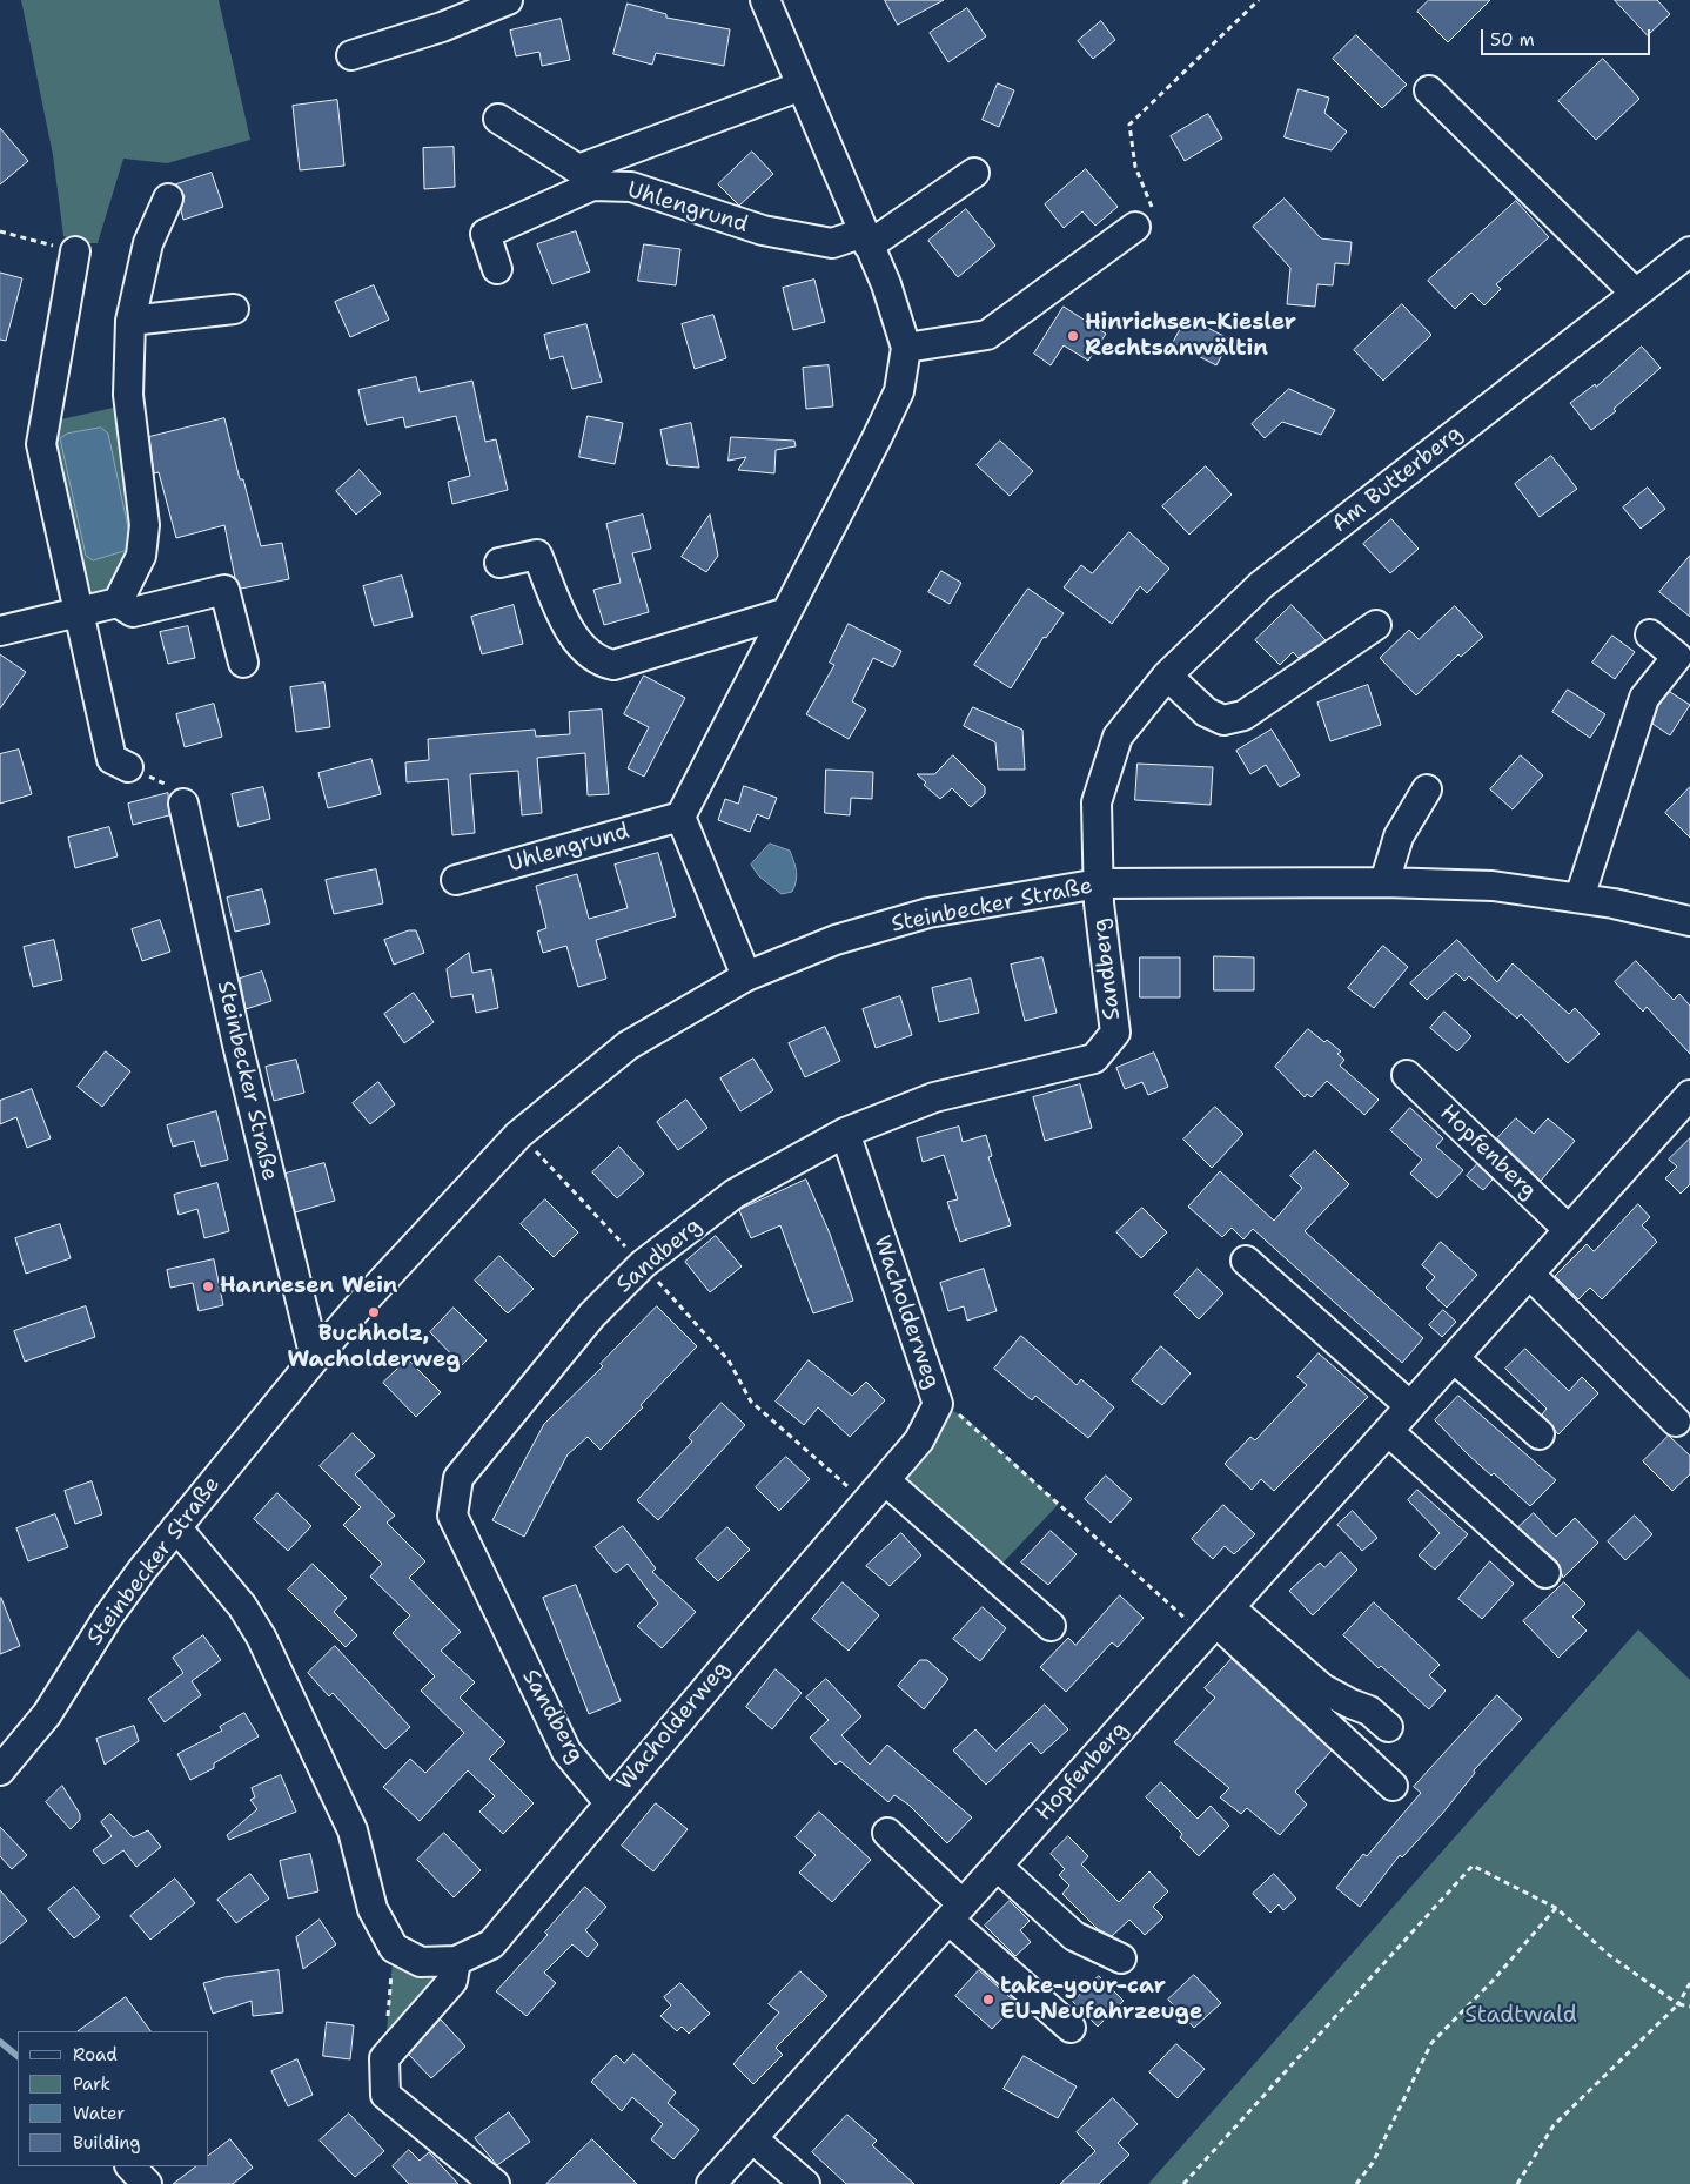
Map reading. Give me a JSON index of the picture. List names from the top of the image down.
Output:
{
  "streets": {
    "street": [
      "Uhlengrund",
      "Am Butterberg",
      "Steinbecker Straße",
      "Sandberg",
      "Hopfenberg",
      "Wacholderweg"
    ]
  },
  "crossings": [
    ["Am Butterberg", "Steinbecker Straße"],
    ["Am Butterberg", "Sandberg"],
    ["Steinbecker Straße", "Sandberg"],
    ["Sandberg", "Wacholderweg"]
  ],
  "parks": ["Stadtwald"],
  "places": [
    "Hinrichsen-Kiesler Rechtsanwältin",
    "Hannesen Wein",
    "Buchholz, Wacholderweg",
    "take-your-car EU-Neufahrzeuge"
  ],
  "legend": [
    "Road",
    "Park",
    "Water",
    "Building"
  ],
  "scale_bar": "50 m"
}
